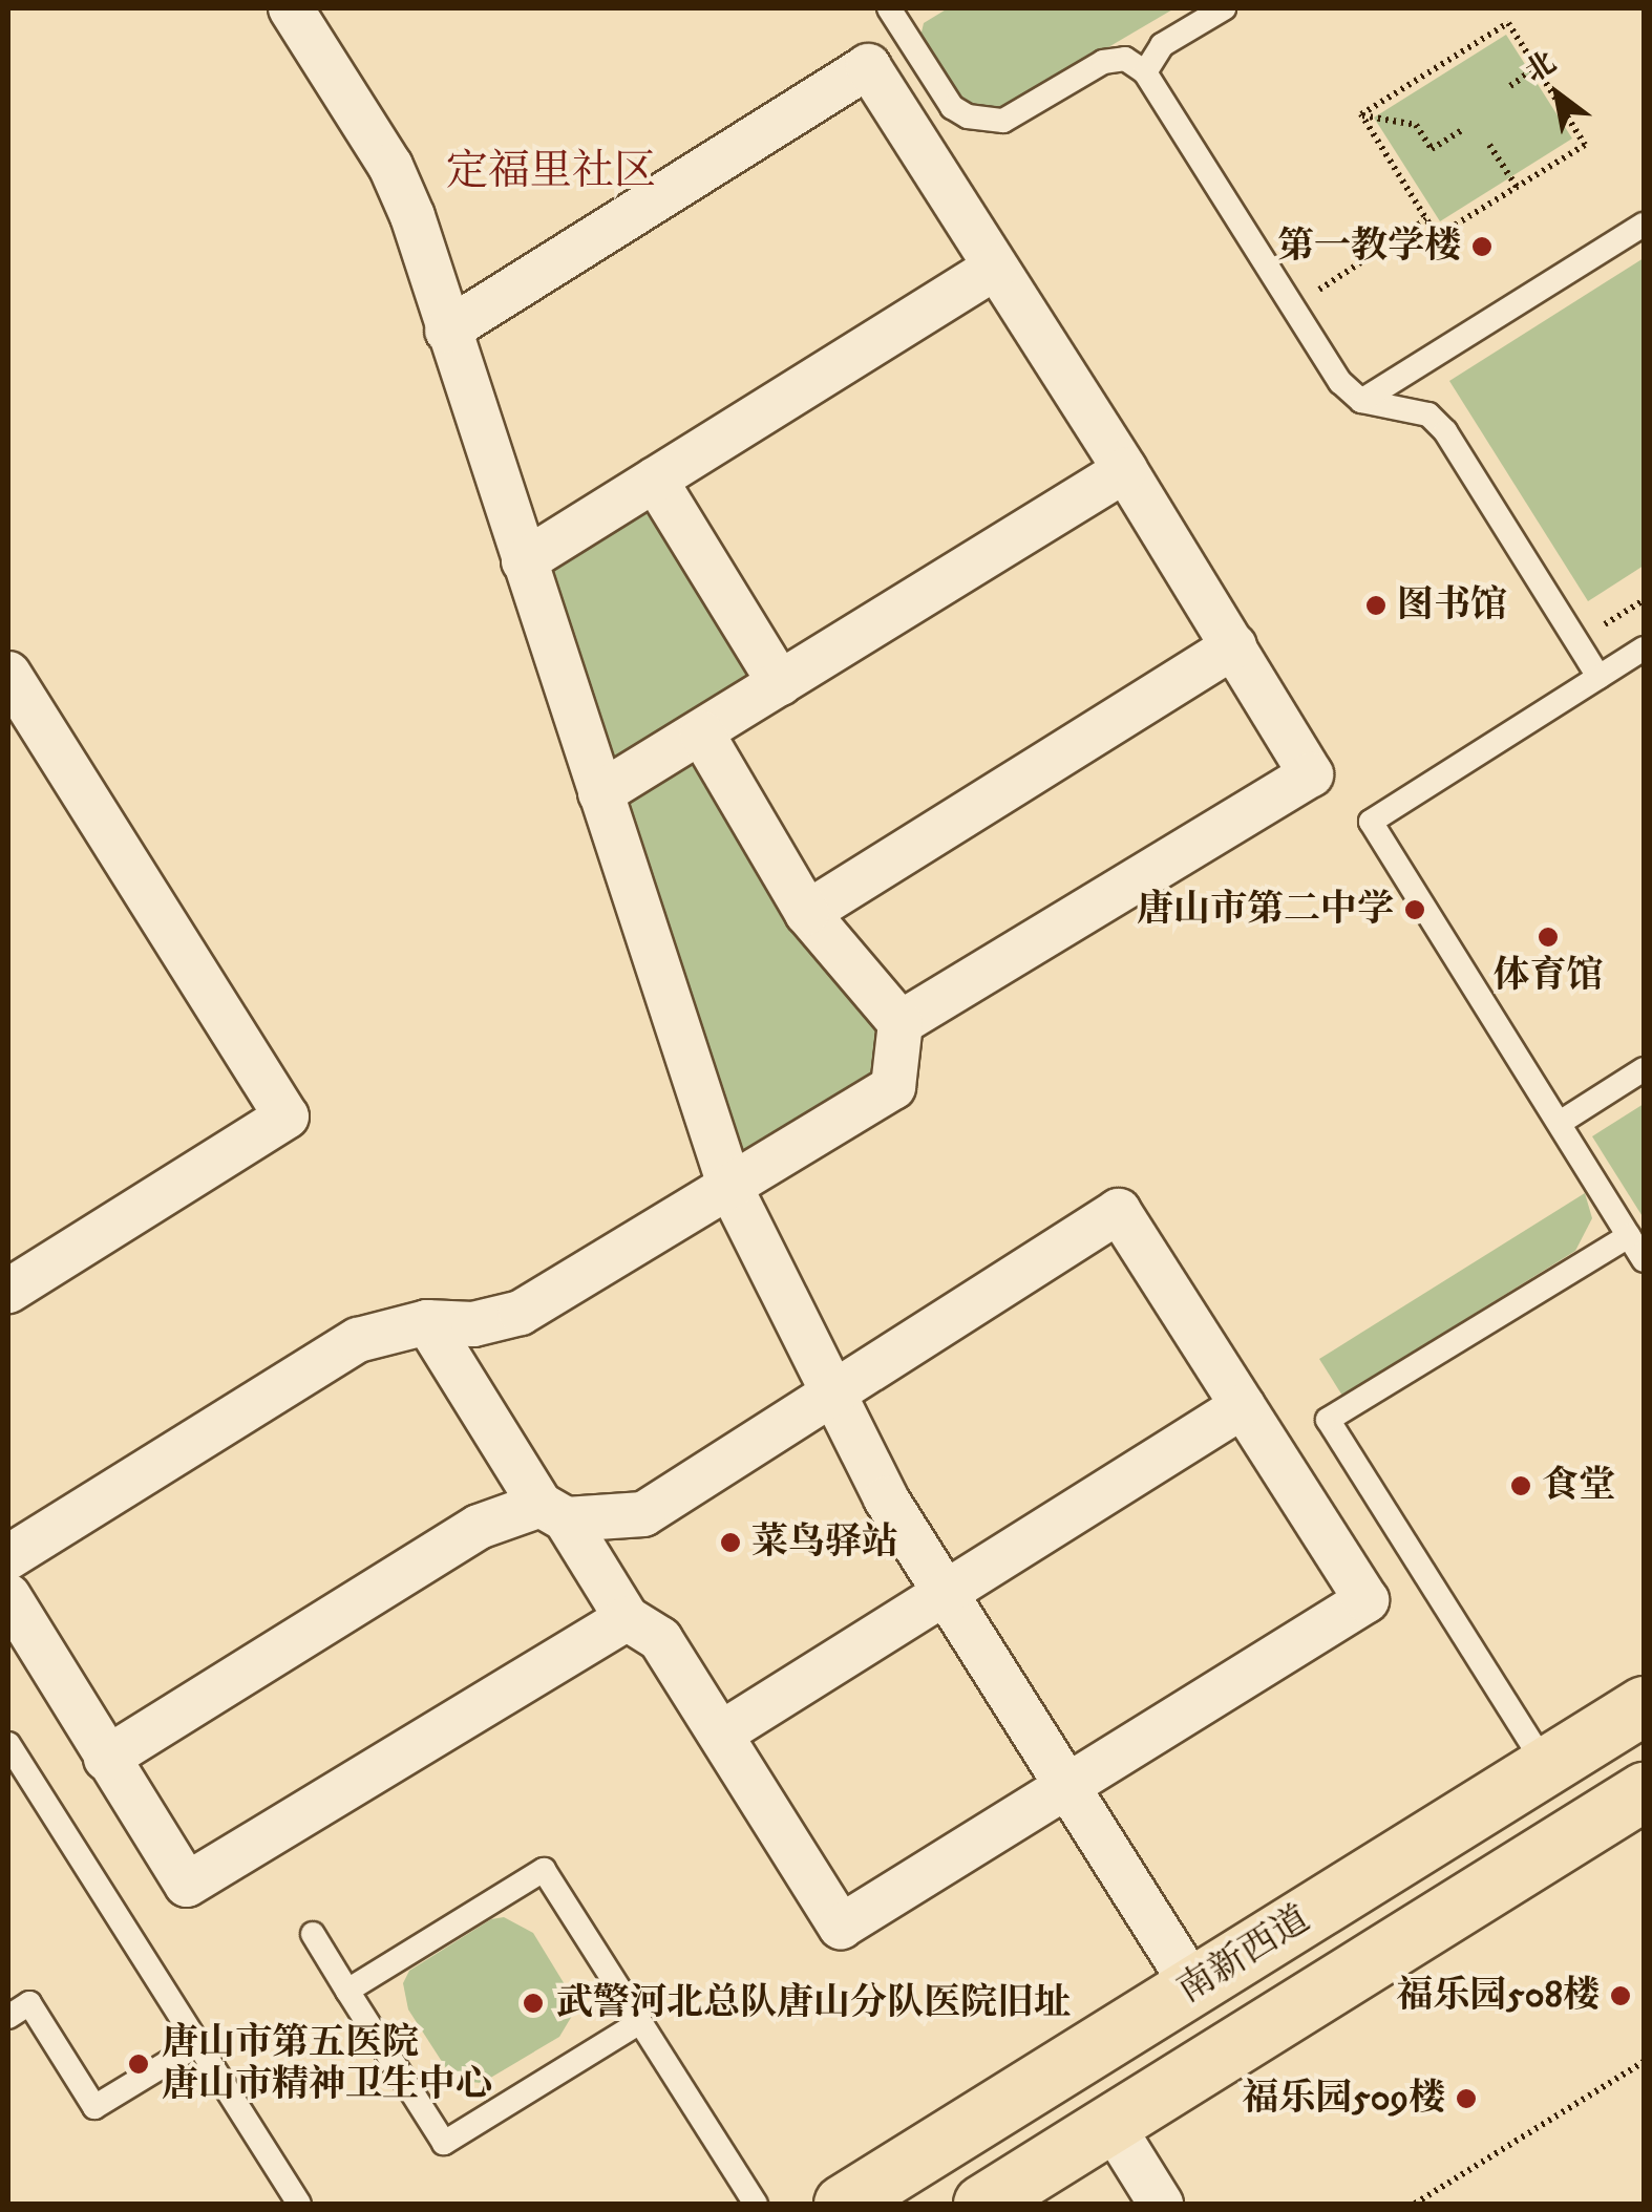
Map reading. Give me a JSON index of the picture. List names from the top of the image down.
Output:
{
  "streets": {
    "main road": ["南新西道"]
  },
  "districts": ["定福里社区"],
  "places": [
    "第一教学楼",
    "图书馆",
    "唐山市第二中学",
    "体育馆",
    "食堂",
    "菜鸟驿站",
    "福乐园508楼",
    "武警河北总队唐山分队医院旧址",
    "唐山市第五医院 唐山市精神卫生中心",
    "福乐园509楼"
  ],
  "north": "top left"
}
